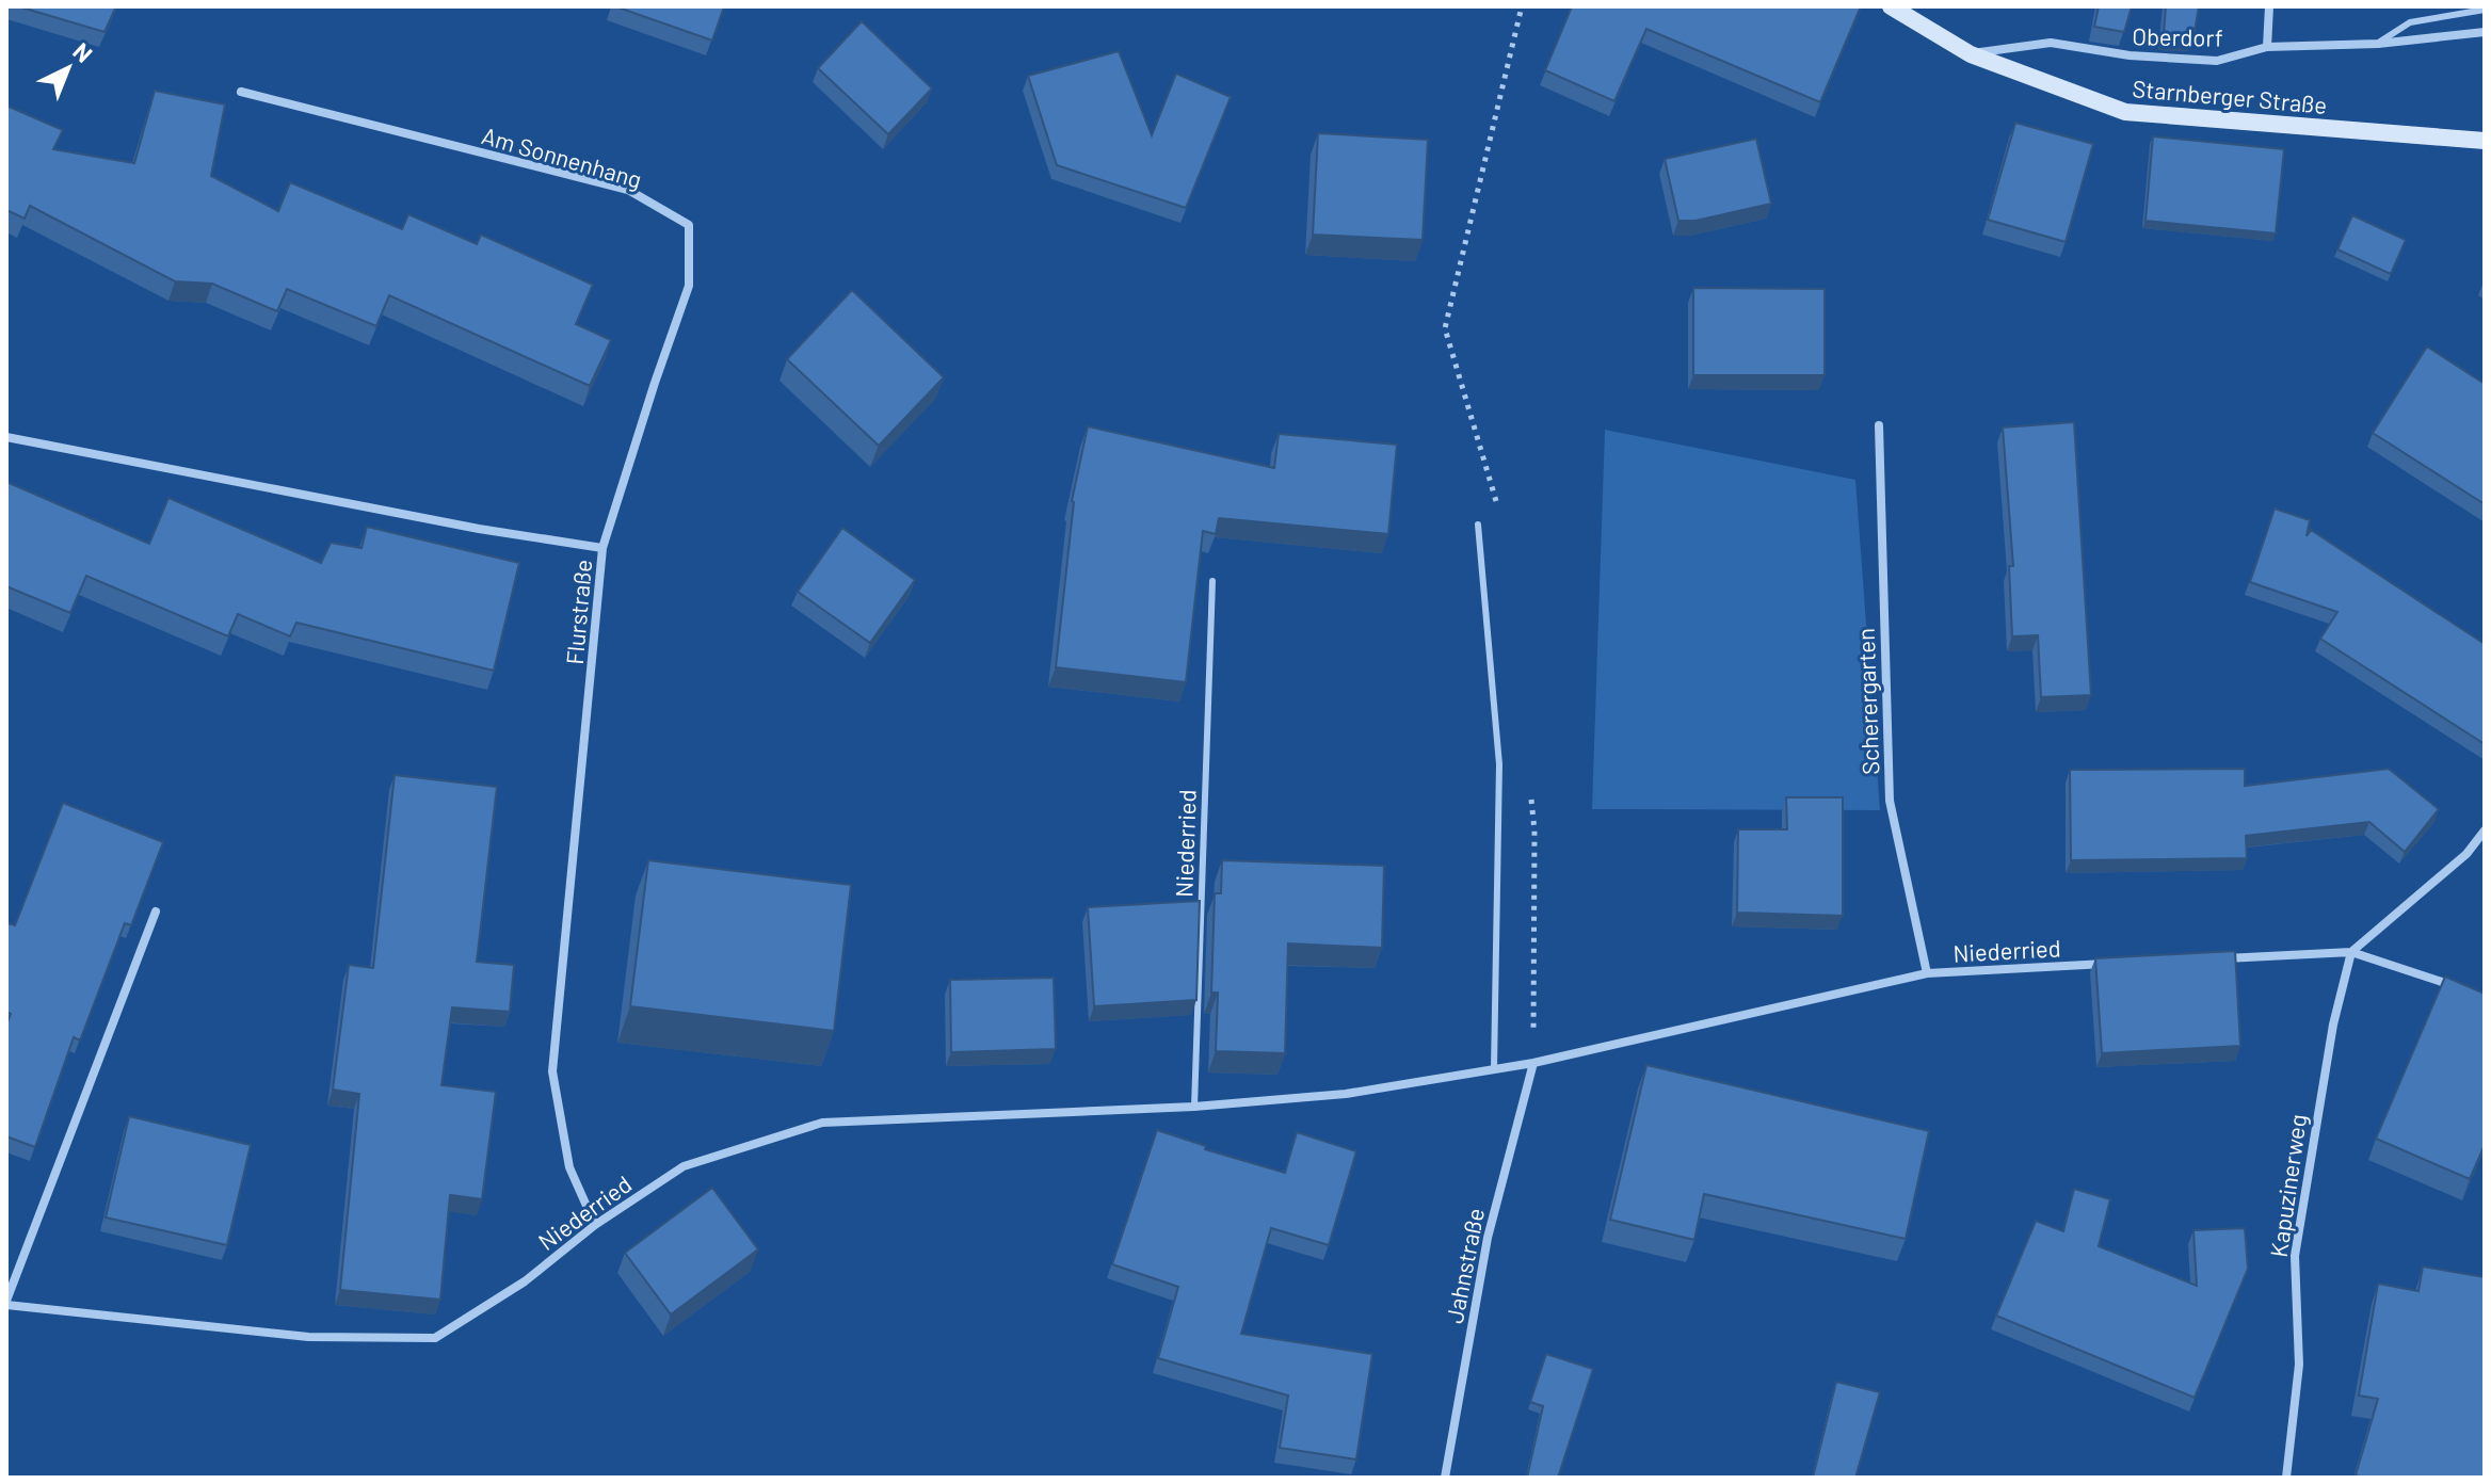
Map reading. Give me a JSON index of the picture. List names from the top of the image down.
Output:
{
  "streets": {
    "main road": ["Starnberger Straße"],
    "street": [
      "Oberdorf",
      "Am Sonnenhang",
      "Flurstraße",
      "Scherergarten",
      "Niederried",
      "Kapuzinerweg",
      "Jahnstraße"
    ]
  },
  "crossings": [
    ["Oberdorf", "Starnberger Straße"],
    ["Am Sonnenhang", "Flurstraße"],
    ["Flurstraße", "Niederried"],
    ["Scherergarten", "Niederried"],
    ["Niederried", "Jahnstraße"]
  ],
  "north": "top right"
}
